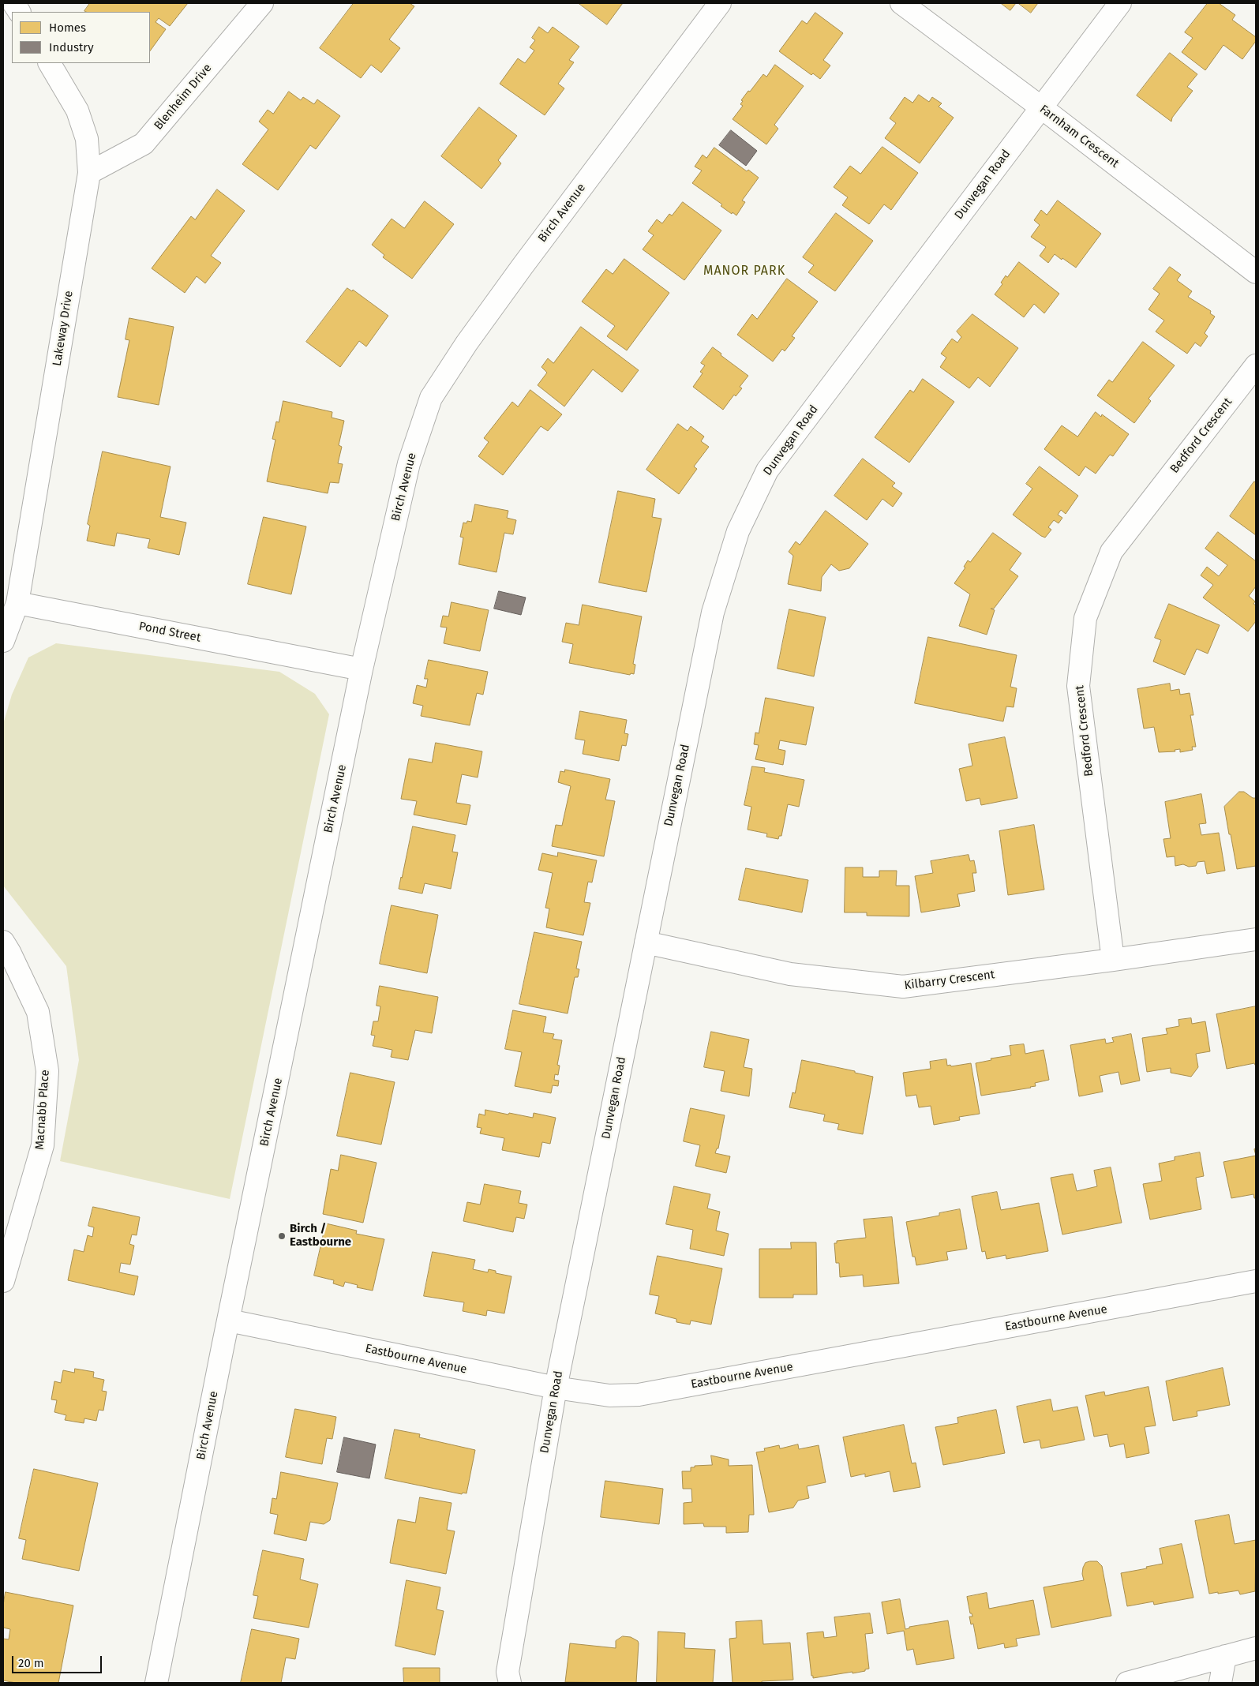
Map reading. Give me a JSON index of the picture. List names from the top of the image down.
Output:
{
  "streets": {
    "street": [
      "Blenheim Drive",
      "Farnham Crescent",
      "Dunvegan Road",
      "Birch Avenue",
      "Lakeway Drive",
      "Bedford Crescent",
      "Pond Street",
      "Kilbarry Crescent",
      "Macnabb Place",
      "Eastbourne Avenue"
    ]
  },
  "crossings": [
    ["Blenheim Drive", "Lakeway Drive"],
    ["Farnham Crescent", "Dunvegan Road"],
    ["Dunvegan Road", "Kilbarry Crescent"],
    ["Dunvegan Road", "Eastbourne Avenue"],
    ["Birch Avenue", "Pond Street"],
    ["Birch Avenue", "Eastbourne Avenue"],
    ["Lakeway Drive", "Pond Street"],
    ["Bedford Crescent", "Kilbarry Crescent"]
  ],
  "districts": ["MANOR PARK"],
  "places": ["Birch / Eastbourne"],
  "legend": ["Homes", "Industry"],
  "scale_bar": "20 m"
}
